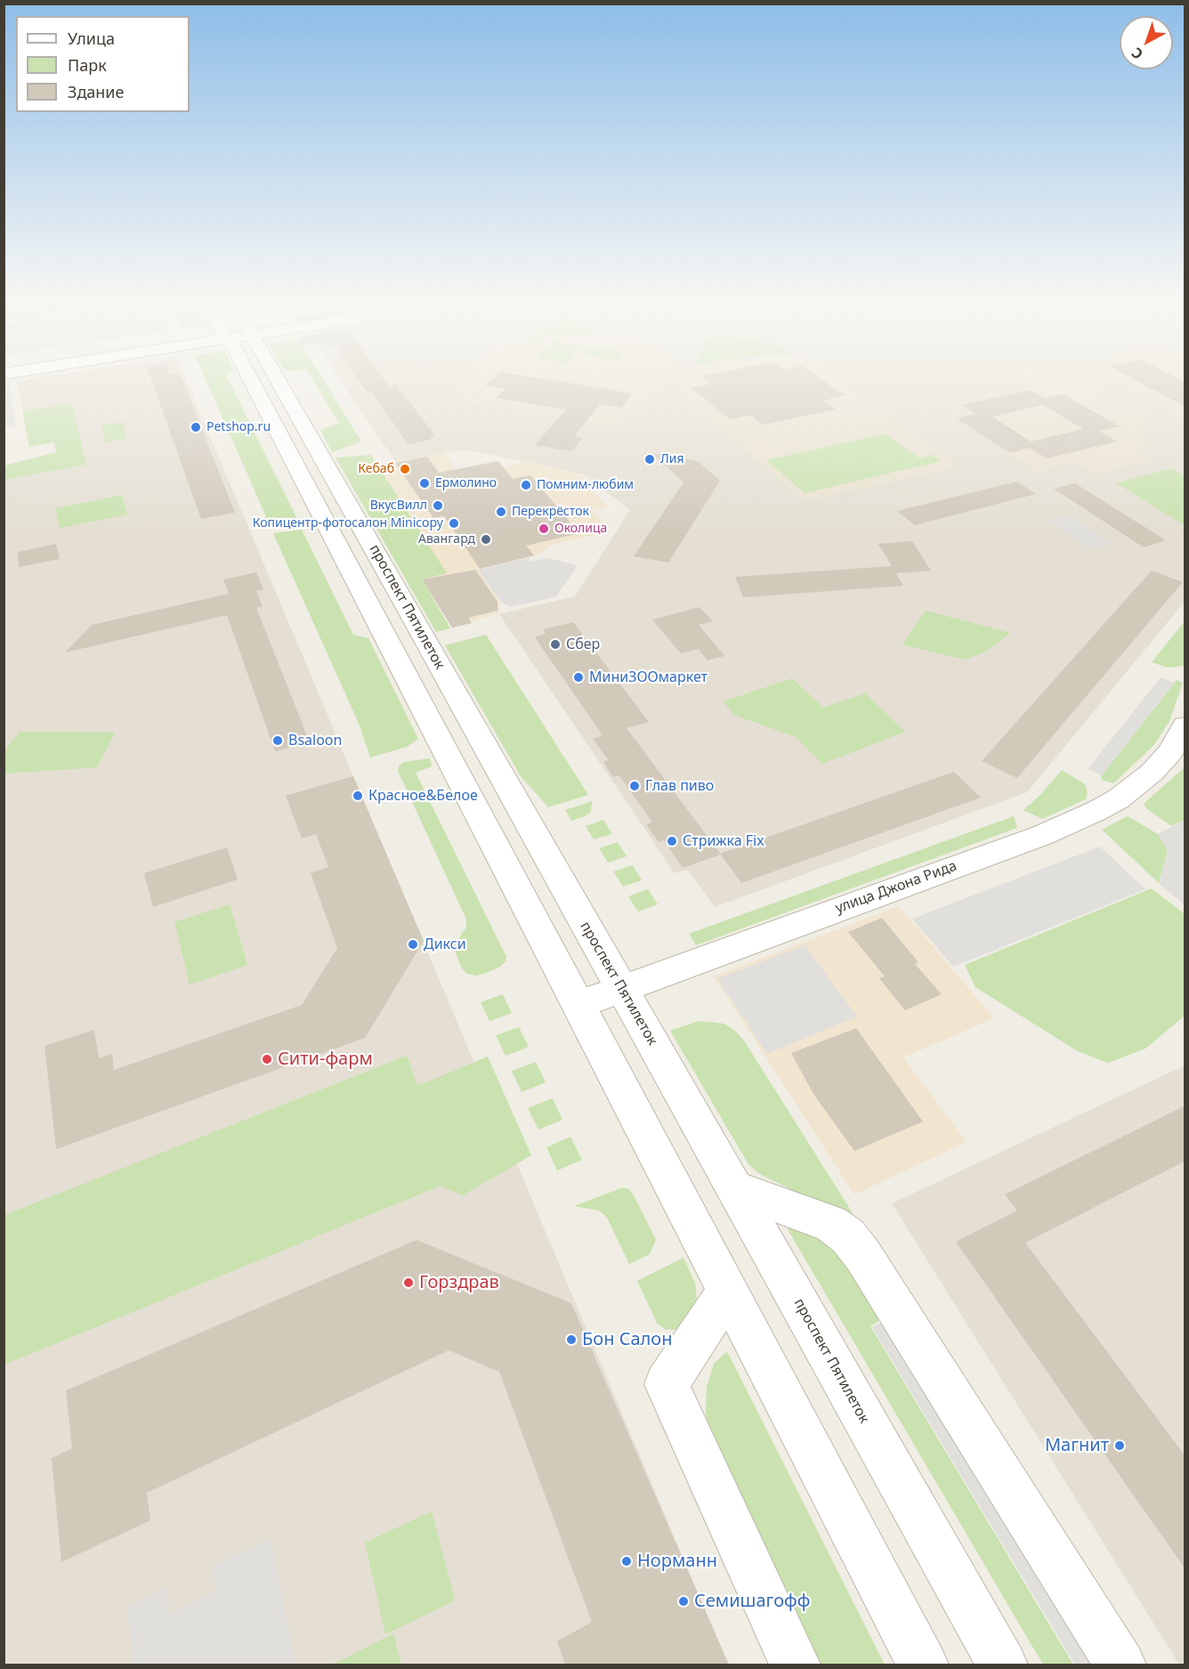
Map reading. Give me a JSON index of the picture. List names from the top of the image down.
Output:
{
  "streets": {
    "street": ["проспект Пятилеток", "улица Джона Рида"]
  },
  "crossings": [
    ["проспект Пятилеток", "улица Джона Рида"]
  ],
  "places": [
    "Petshop.ru",
    "Лия",
    "Кебаб",
    "Ермолино",
    "Помним-любим",
    "ВкусВилл",
    "Перекрёсток",
    "Копицентр-фотосалон Minicopy",
    "Околица",
    "Авангард",
    "Сбер",
    "МиниЗООмаркет",
    "Bsaloon",
    "Глав пиво",
    "Красное&Белое",
    "Стрижка Fix",
    "Дикси",
    "Сити-фарм",
    "Горздрав",
    "Бон Салон",
    "Магнит",
    "Норманн",
    "Семишагофф"
  ],
  "legend": ["Улица", "Парк", "Здание"],
  "north": "bottom left"
}
